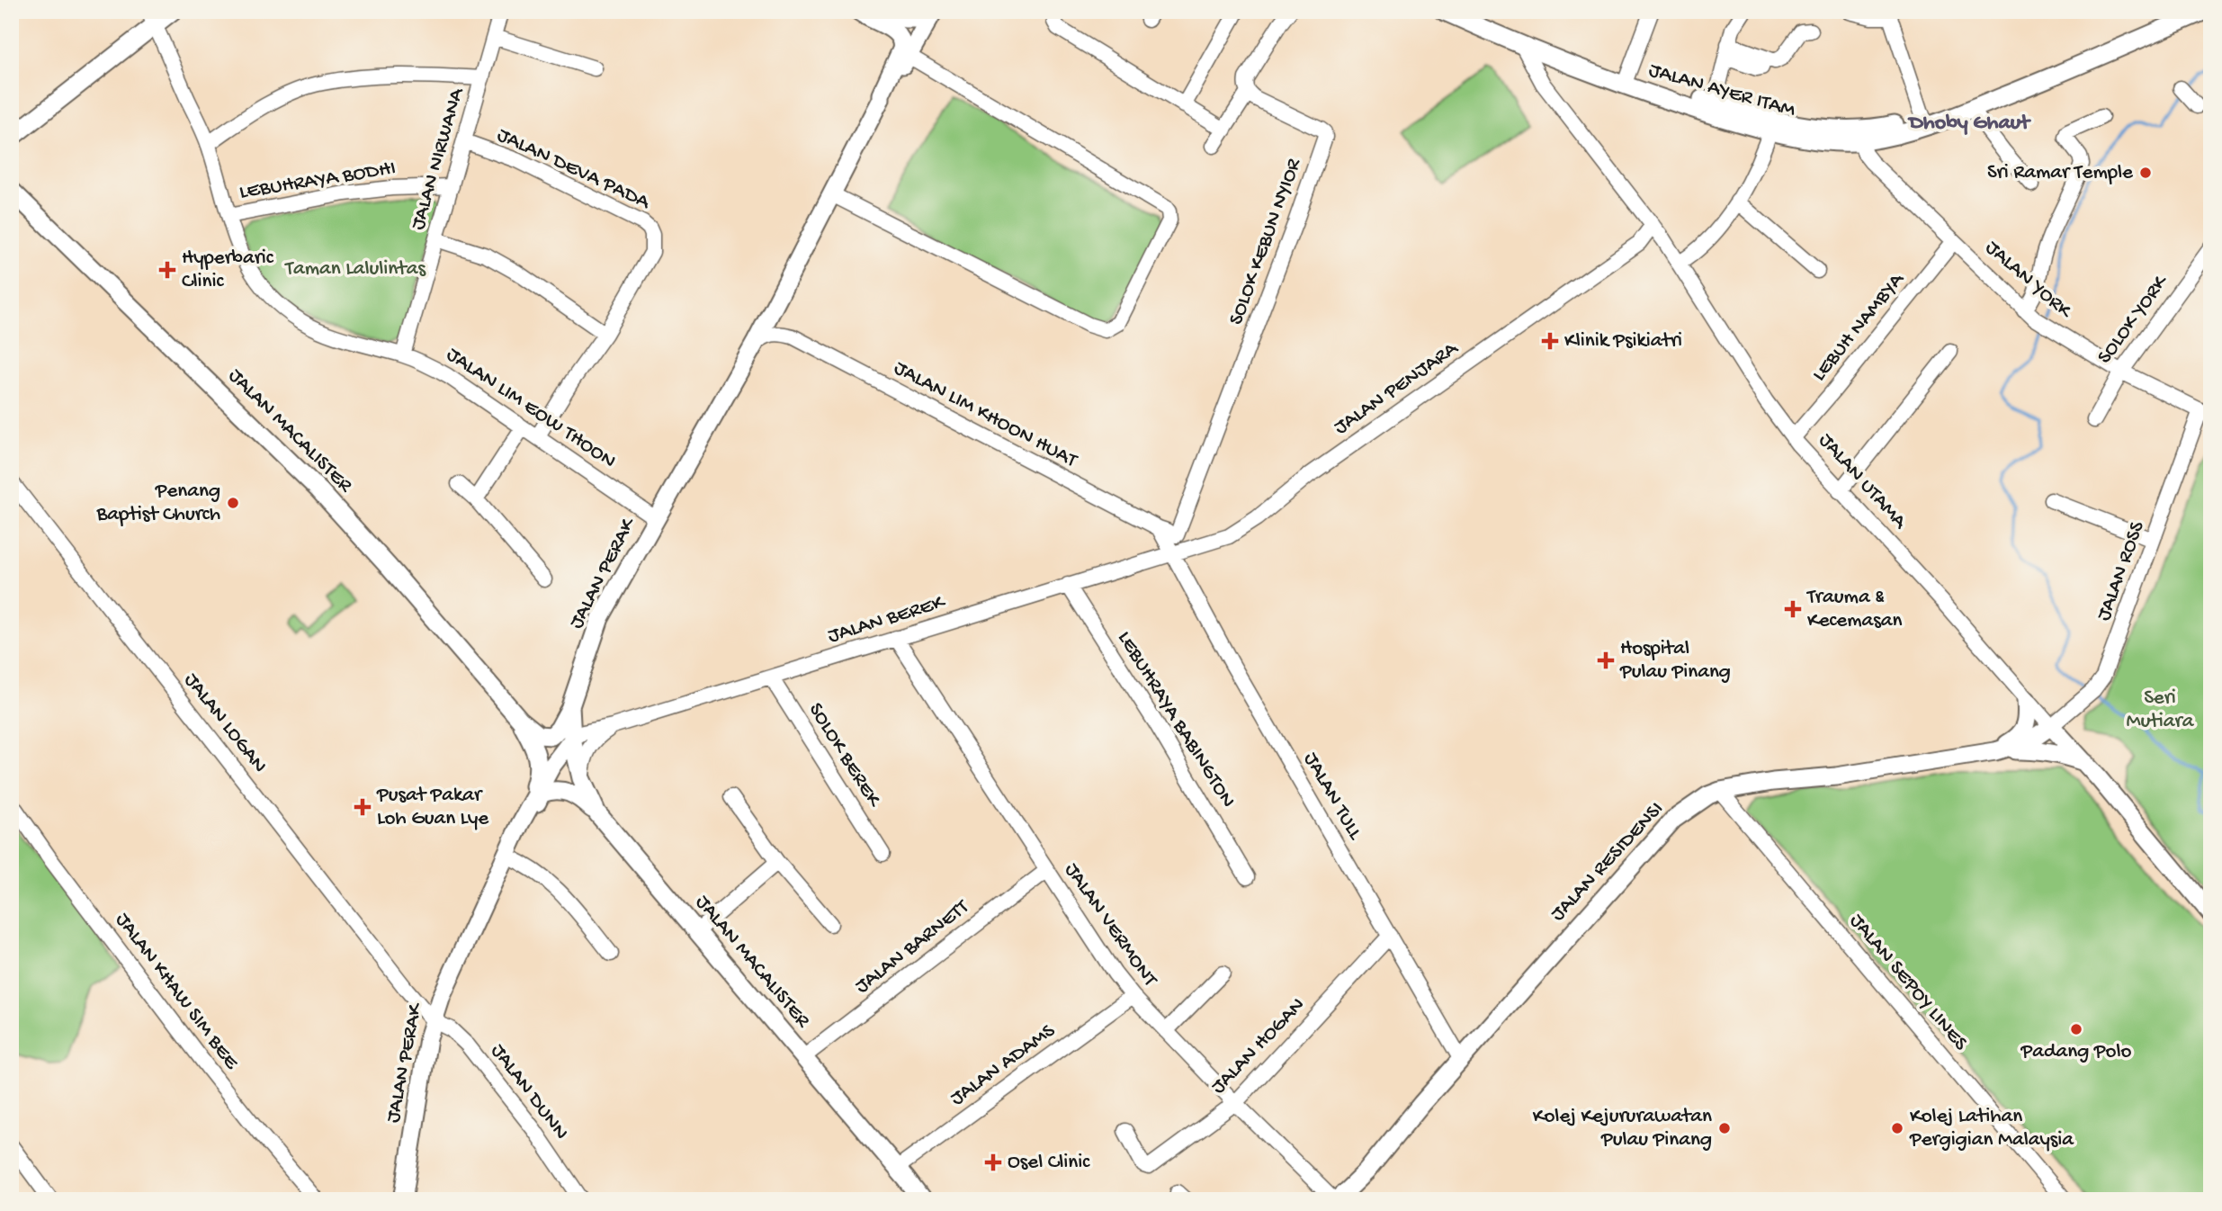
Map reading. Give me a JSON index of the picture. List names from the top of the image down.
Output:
{
  "streets": {
    "main road": [
      "JALAN AYER ITAM",
      "JALAN MACALISTER",
      "JALAN UTAMA",
      "JALAN PERAK",
      "JALAN RESIDENSI"
    ],
    "street": [
      "JALAN NIRWANA",
      "JALAN DEVA PADA",
      "LEBUHRAYA BODHI",
      "SOLOK KEBUN NYIOR",
      "JALAN YORK",
      "SOLOK YORK",
      "LEBUH NAMBYA",
      "JALAN PENJARA",
      "JALAN LIM EOW THOON",
      "JALAN LIM KHOON HUAT",
      "JALAN ROSS",
      "JALAN BEREK",
      "LEBUHRAYA BABINGTON",
      "JALAN LOGAN",
      "SOLOK BEREK",
      "JALAN TULL",
      "JALAN VERMONT",
      "JALAN BARNETT",
      "JALAN SEPOY LINES",
      "JALAN KHAW SIM BEE",
      "JALAN HOGAN",
      "JALAN ADAMS",
      "JALAN DUNN"
    ]
  },
  "crossings": [
    ["JALAN AYER ITAM", "JALAN YORK"],
    ["JALAN AYER ITAM", "JALAN UTAMA"],
    ["JALAN NIRWANA", "JALAN DEVA PADA"],
    ["JALAN NIRWANA", "LEBUHRAYA BODHI"],
    ["JALAN NIRWANA", "JALAN LIM EOW THOON"],
    ["JALAN DEVA PADA", "JALAN LIM EOW THOON"],
    ["LEBUHRAYA BODHI", "JALAN LIM EOW THOON"],
    ["SOLOK KEBUN NYIOR", "JALAN LIM KHOON HUAT"],
    ["JALAN YORK", "SOLOK YORK"],
    ["JALAN YORK", "LEBUH NAMBYA"],
    ["JALAN YORK", "JALAN ROSS"],
    ["LEBUH NAMBYA", "JALAN UTAMA"],
    ["JALAN PENJARA", "JALAN UTAMA"],
    ["JALAN PENJARA", "JALAN BEREK"],
    ["JALAN PENJARA", "JALAN TULL"],
    ["JALAN LIM EOW THOON", "JALAN PERAK"],
    ["JALAN LIM KHOON HUAT", "JALAN PERAK"],
    ["JALAN MACALISTER", "JALAN PERAK"],
    ["JALAN MACALISTER", "JALAN BEREK"],
    ["JALAN MACALISTER", "JALAN BARNETT"],
    ["JALAN MACALISTER", "JALAN ADAMS"],
    ["JALAN UTAMA", "JALAN ROSS"],
    ["JALAN UTAMA", "JALAN RESIDENSI"],
    ["JALAN ROSS", "JALAN RESIDENSI"],
    ["JALAN PERAK", "JALAN BEREK"],
    ["JALAN PERAK", "JALAN LOGAN"],
    ["JALAN PERAK", "JALAN DUNN"],
    ["JALAN BEREK", "LEBUHRAYA BABINGTON"],
    ["JALAN BEREK", "SOLOK BEREK"],
    ["JALAN BEREK", "JALAN TULL"],
    ["JALAN BEREK", "JALAN VERMONT"],
    ["JALAN LOGAN", "JALAN DUNN"],
    ["JALAN TULL", "JALAN RESIDENSI"],
    ["JALAN TULL", "JALAN HOGAN"],
    ["JALAN RESIDENSI", "JALAN VERMONT"],
    ["JALAN RESIDENSI", "JALAN SEPOY LINES"],
    ["JALAN VERMONT", "JALAN BARNETT"],
    ["JALAN VERMONT", "JALAN HOGAN"],
    ["JALAN VERMONT", "JALAN ADAMS"]
  ],
  "districts": ["Dhoby Ghaut"],
  "parks": ["Taman Lalulintas", "Seri Mutiara"],
  "places": {
    "other": [
      "Sri Ramar Temple",
      "Penang Baptist Church",
      "Padang Polo",
      "Kolej Kejururawatan Pulau Pinang",
      "Kolej Latihan Pergigian Malaysia"
    ],
    "health": [
      "Hyperbaric Clinic",
      "Klinik Psikiatri",
      "Trauma & Kecemasan",
      "Hospital Pulau Pinang",
      "Pusat Pakar Loh Guan Lye",
      "Osel Clinic"
    ]
  }
}
